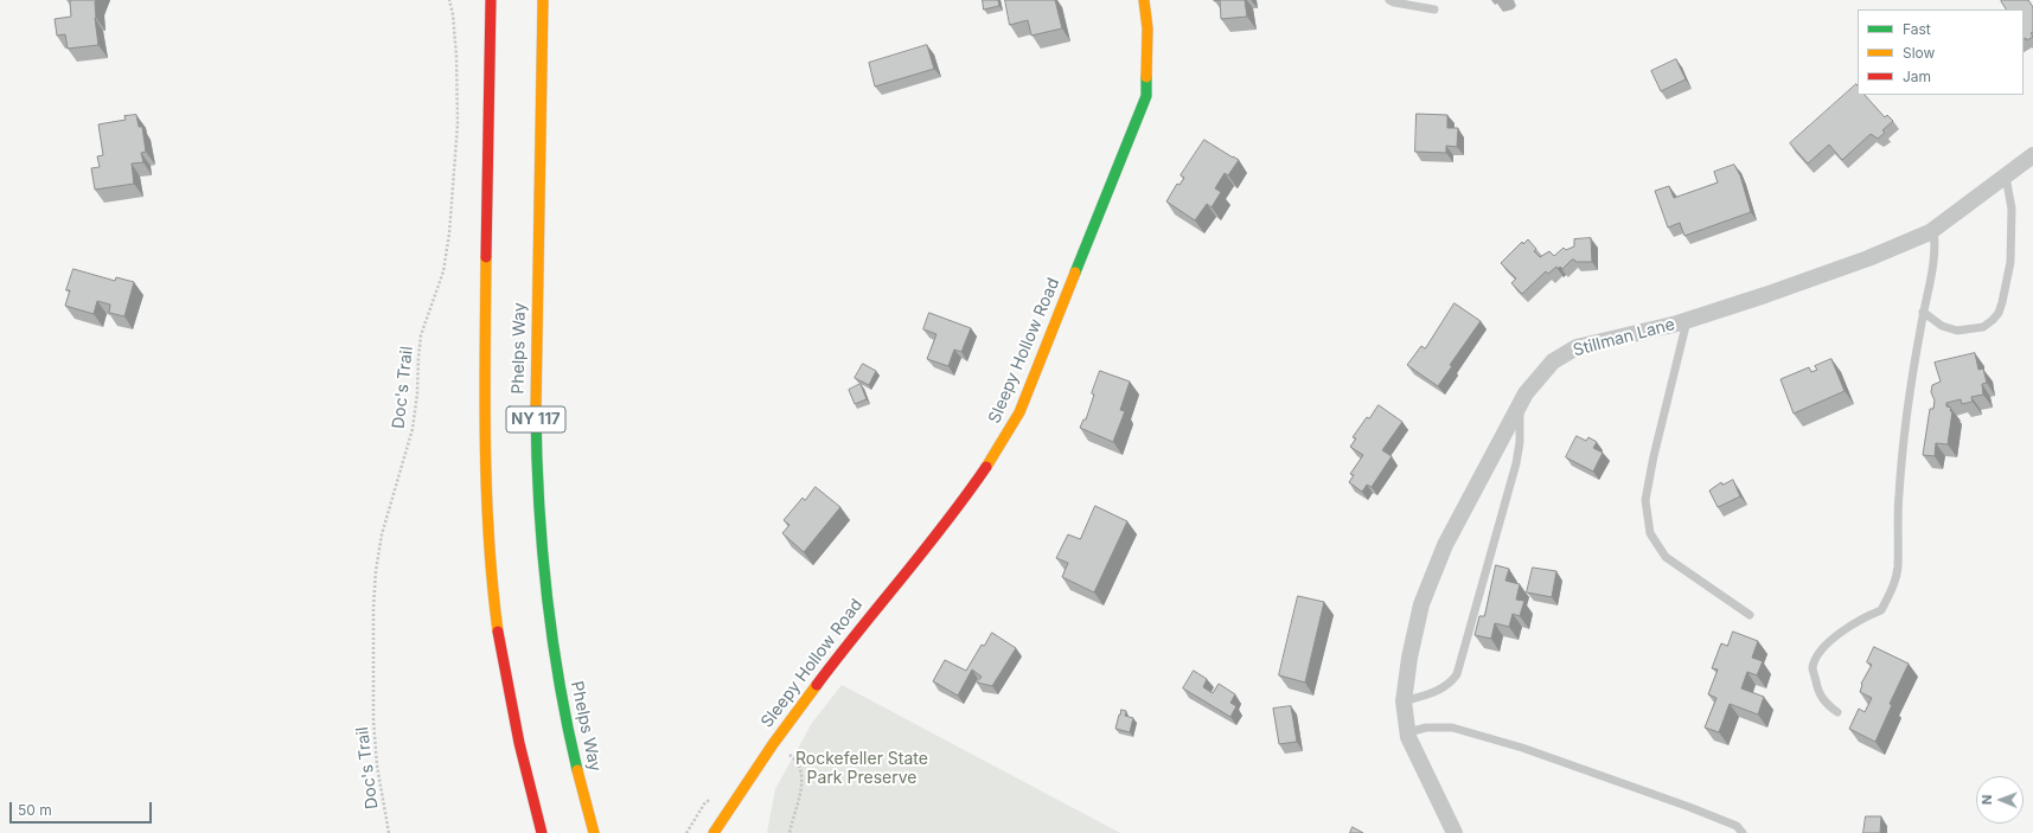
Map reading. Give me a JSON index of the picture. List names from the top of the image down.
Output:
{
  "streets": {
    "main road": ["Phelps Way", "Sleepy Hollow Road", "NY 117"],
    "street": ["Stillman Lane"],
    "path": ["Doc's Trail"]
  },
  "parks": ["Rockefeller State Park Preserve"],
  "legend": ["Fast", "Slow", "Jam"],
  "scale_bar": "50 m",
  "north": "left"
}
